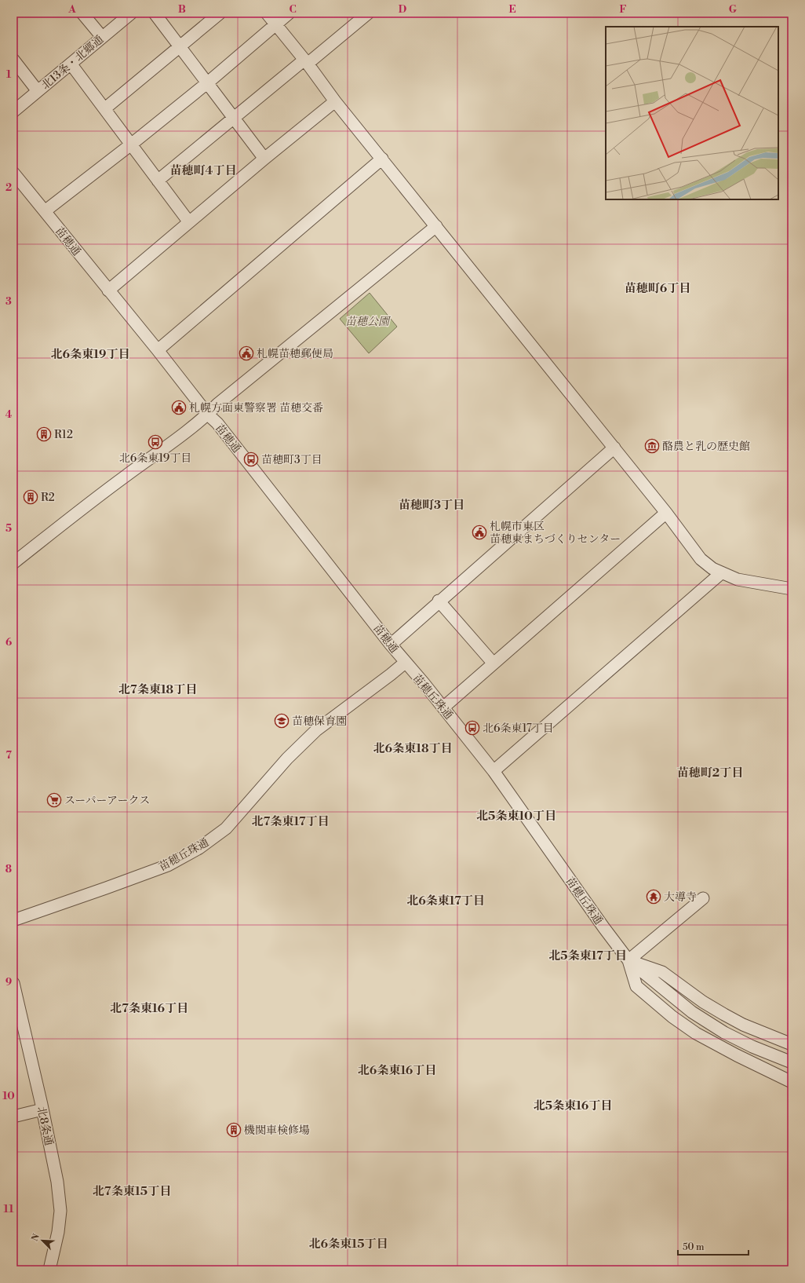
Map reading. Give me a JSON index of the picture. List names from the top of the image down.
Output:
{
  "streets": {
    "street": [
      "北13条・北郷通",
      "苗穂通",
      "苗穂丘珠通",
      "北8条通"
    ]
  },
  "crossings": [
    ["苗穂通", "苗穂丘珠通"]
  ],
  "districts": [
    "苗穂町4丁目",
    "苗穂町6丁目",
    "北6条東19丁目",
    "苗穂町3丁目",
    "北7条東18丁目",
    "北6条東18丁目",
    "苗穂町2丁目",
    "北5条東10丁目",
    "北7条東17丁目",
    "北6条東17丁目",
    "北5条東17丁目",
    "北7条東16丁目",
    "北6条東16丁目",
    "北5条東16丁目",
    "北7条東15丁目",
    "北6条東15丁目"
  ],
  "parks": ["苗穂公園"],
  "places": {
    "public building": ["札幌苗穂郵便局", "札幌方面東警察署 苗穂交番", "札幌市東区 苗穂東まちづくりセンター"],
    "building": ["R12", "R2", "機関車検修場"],
    "bus stop": ["北6条東19丁目", "苗穂町3丁目", "北6条東17丁目"],
    "museum": ["酪農と乳の歴史館"],
    "school or university": ["苗穂保育園"],
    "supermarket": ["スーパーアークス"],
    "temple": ["大導寺"]
  },
  "scale_bar": "50 m",
  "north": "top left",
  "grid": {
    "columns": [
      "A",
      "B",
      "C",
      "D",
      "E",
      "F",
      "G"
    ],
    "rows": [
      "1",
      "2",
      "3",
      "4",
      "5",
      "6",
      "7",
      "8",
      "9",
      "10",
      "11"
    ]
  }
}
